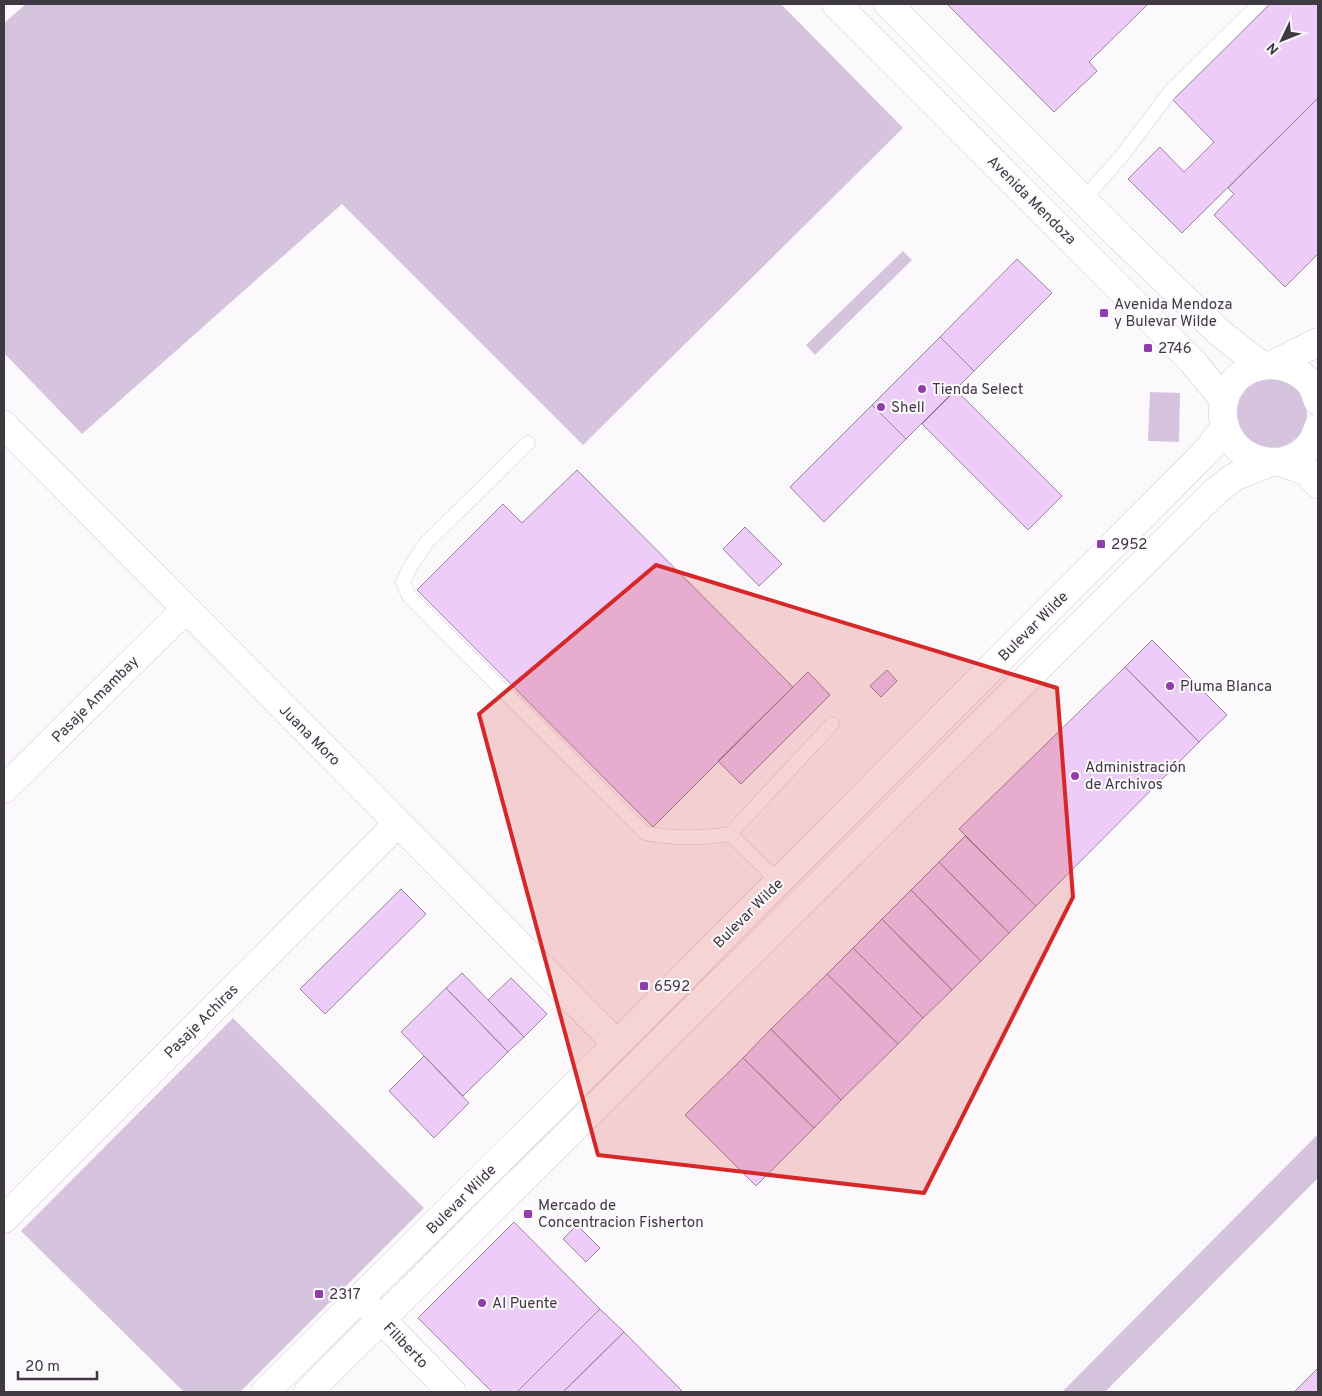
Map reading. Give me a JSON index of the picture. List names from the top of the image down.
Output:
{
  "streets": {
    "main road": [
      "Avenida Mendoza",
      "Bulevar Wilde",
      "Pasaje Amambay",
      "Juana Moro",
      "Pasaje Achiras",
      "Filiberto"
    ]
  },
  "crossings": [
    ["Bulevar Wilde", "Juana Moro"],
    ["Bulevar Wilde", "Filiberto"],
    ["Pasaje Amambay", "Juana Moro"],
    ["Juana Moro", "Pasaje Achiras"]
  ],
  "places": {
    "transit": [
      "Avenida Mendoza y Bulevar Wilde",
      "2746",
      "2952",
      "6592",
      "Mercado de Concentracion Fisherton",
      "2317"
    ],
    "other": [
      "Tienda Select",
      "Shell",
      "Pluma Blanca",
      "Administración de Archivos",
      "Al Puente"
    ]
  },
  "scale_bar": "20 m",
  "north": "bottom left"
}
